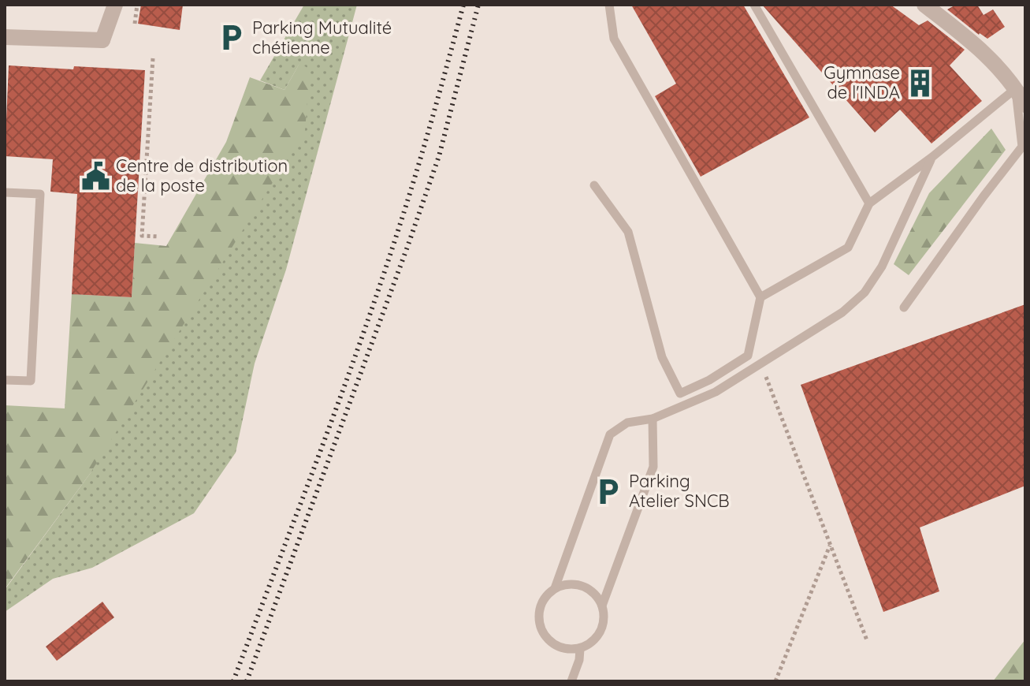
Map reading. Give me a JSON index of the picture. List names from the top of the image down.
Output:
{
  "places": {
    "parking": ["Parking Mutualité chétienne", "Parking Atelier SNCB"],
    "building": ["Gymnase de l'INDA"],
    "public building": ["Centre de distribution de la poste"]
  }
}
